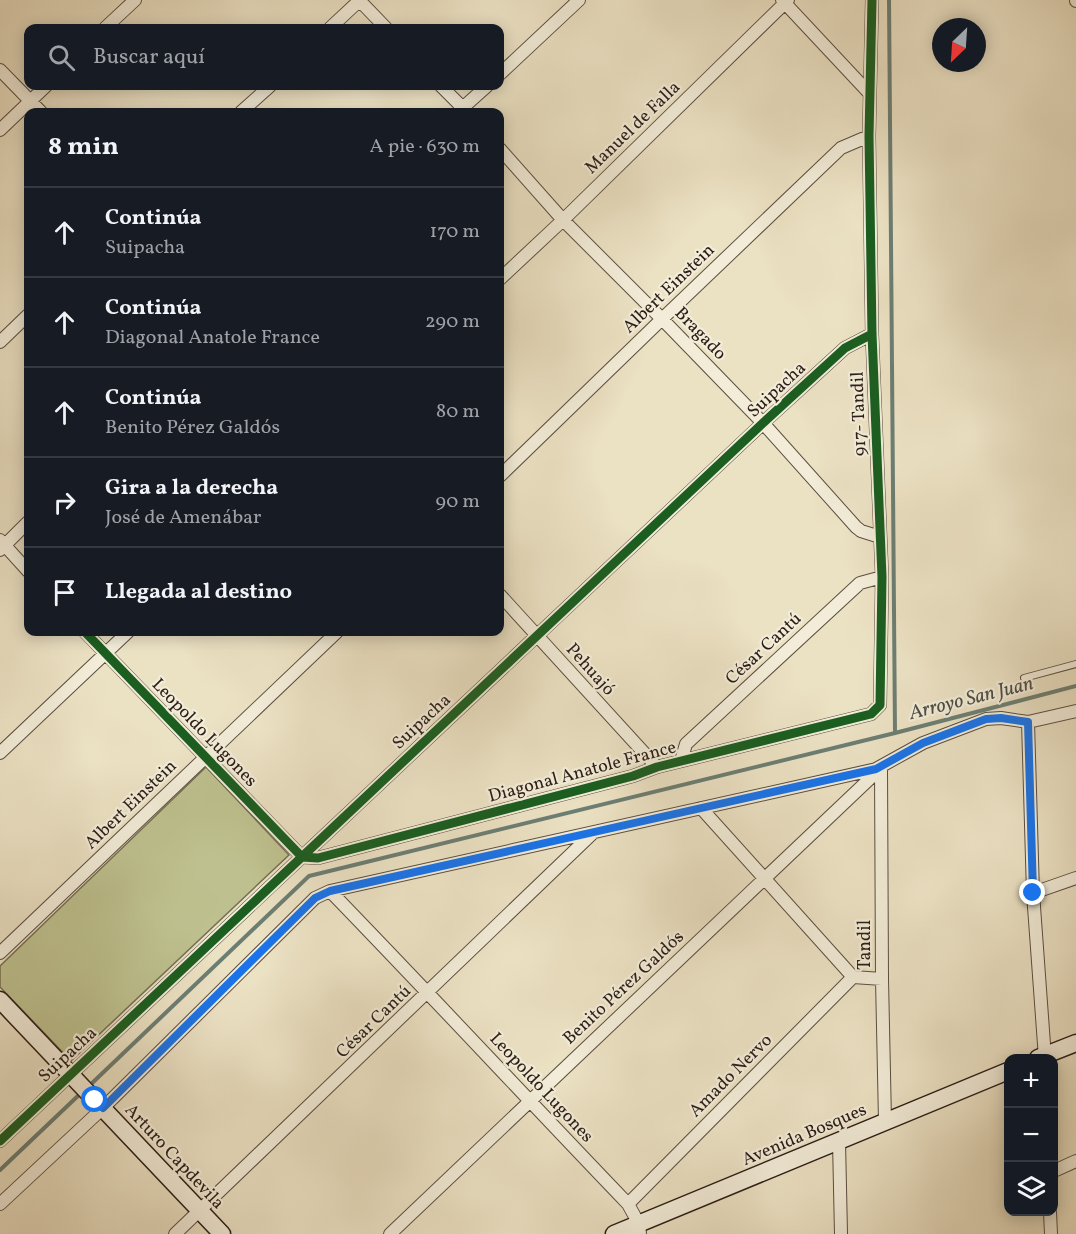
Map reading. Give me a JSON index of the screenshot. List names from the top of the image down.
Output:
{
  "streets": {
    "main road": ["Avenida Bosques", "Arturo Capdevila"],
    "street": [
      "Manuel de Falla",
      "Albert Einstein",
      "Bragado",
      "Suipacha",
      "917- Tandil",
      "César Cantú",
      "Pehuajó",
      "Leopoldo Lugones",
      "Diagonal Anatole France",
      "Tandil",
      "Benito Pérez Galdós",
      "Amado Nervo"
    ]
  },
  "crossings": [
    ["Manuel de Falla", "Bragado"],
    ["Albert Einstein", "Bragado"],
    ["Albert Einstein", "917- Tandil"],
    ["Albert Einstein", "Leopoldo Lugones"],
    ["Bragado", "Suipacha"],
    ["Bragado", "917- Tandil"],
    ["Suipacha", "917- Tandil"],
    ["Suipacha", "Pehuajó"],
    ["Suipacha", "Leopoldo Lugones"],
    ["Suipacha", "Diagonal Anatole France"],
    ["Suipacha", "Arturo Capdevila"],
    ["917- Tandil", "César Cantú"],
    ["917- Tandil", "Diagonal Anatole France"],
    ["César Cantú", "Leopoldo Lugones"],
    ["César Cantú", "Diagonal Anatole France"],
    ["César Cantú", "Arturo Capdevila"],
    ["Pehuajó", "Diagonal Anatole France"],
    ["Leopoldo Lugones", "Diagonal Anatole France"],
    ["Leopoldo Lugones", "Benito Pérez Galdós"],
    ["Leopoldo Lugones", "Amado Nervo"],
    ["Tandil", "Benito Pérez Galdós"],
    ["Tandil", "Avenida Bosques"]
  ],
  "water": ["Arroyo San Juan"],
  "north": "bottom left",
  "page": {
    "search": "Buscar aquí",
    "heading": ["8 min", "A pie · 630 m"],
    "list": [
      ["Continúa", "Suipacha", "170 m"],
      ["Continúa", "Diagonal Anatole France", "290 m"],
      ["Continúa", "Benito Pérez Galdós", "80 m"],
      ["Gira a la derecha", "José de Amenábar", "90 m"],
      "Llegada al destino"
    ],
    "map_buttons": ["+", "−"]
  }
}
